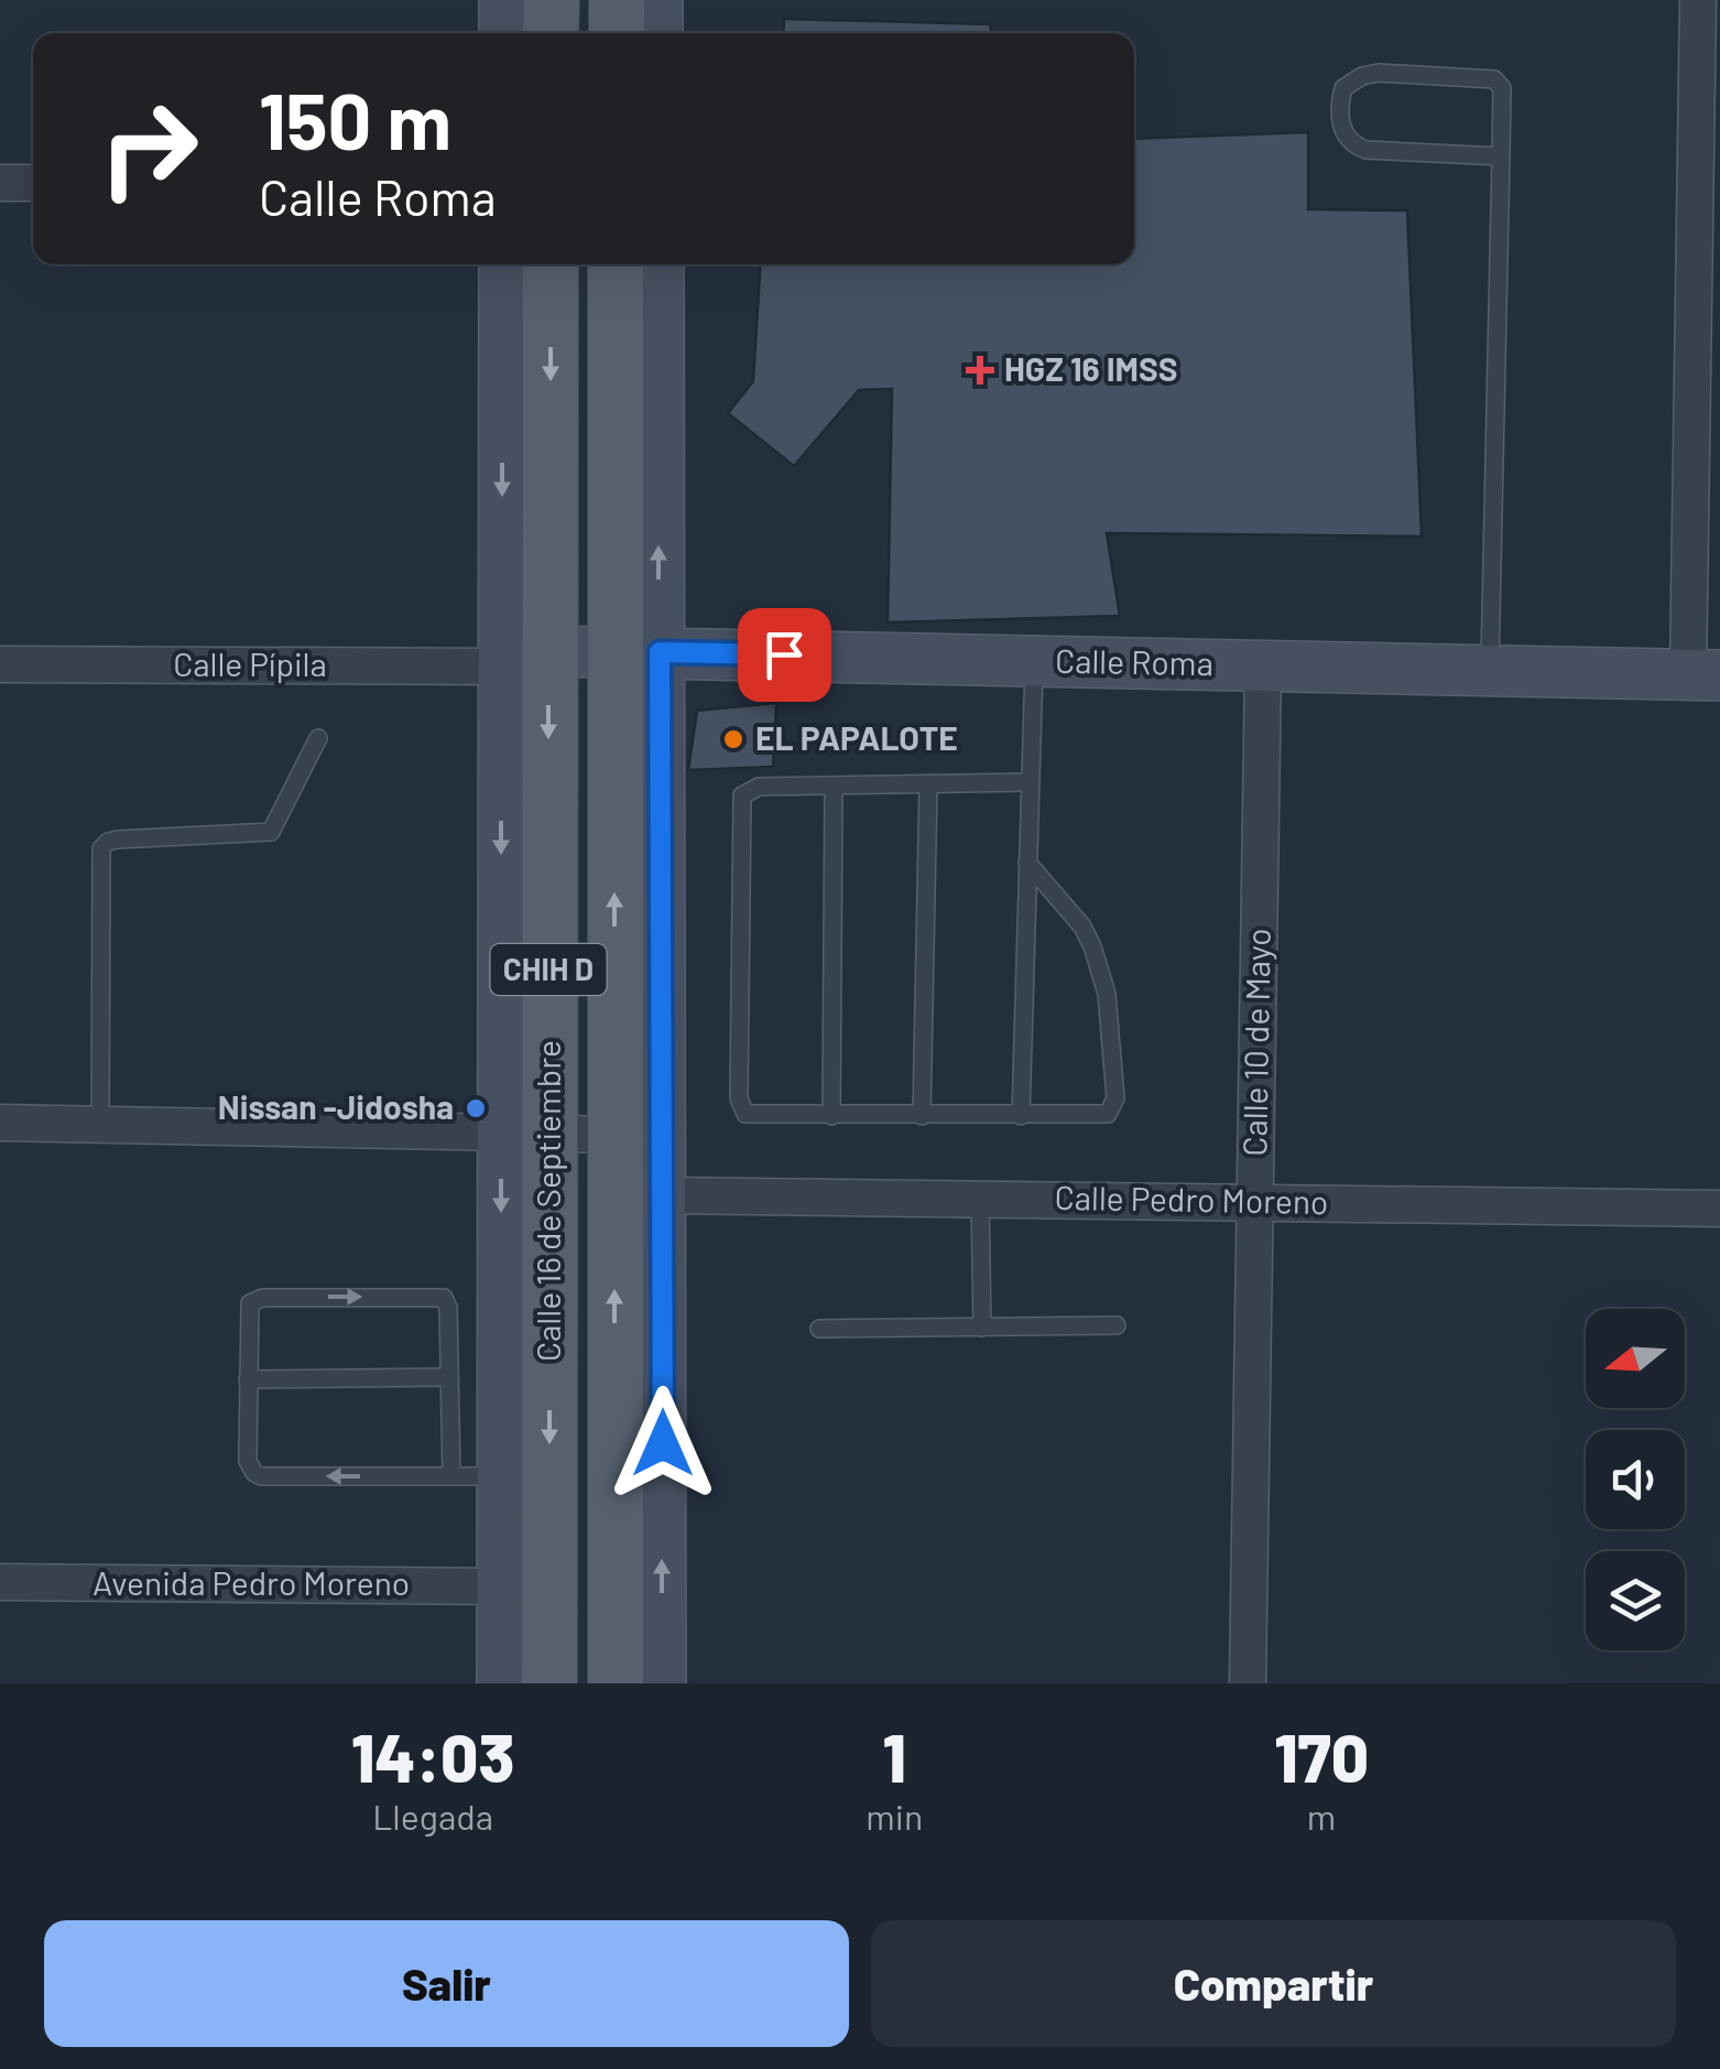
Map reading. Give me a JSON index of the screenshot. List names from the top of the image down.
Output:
{
  "streets": {
    "main road": ["CHIH D", "Calle 16 de Septiembre"],
    "street": [
      "Calle Roma",
      "Calle Pípila",
      "Calle 10 de Mayo",
      "Calle Pedro Moreno",
      "Avenida Pedro Moreno"
    ]
  },
  "crossings": [
    ["Calle Roma", "Calle Pípila"],
    ["Calle Roma", "Calle 10 de Mayo"],
    ["Calle Roma", "Calle 16 de Septiembre"],
    ["Calle Pípila", "Calle 16 de Septiembre"],
    ["Calle 10 de Mayo", "Calle Pedro Moreno"],
    ["Calle 16 de Septiembre", "Calle Pedro Moreno"],
    ["Calle 16 de Septiembre", "Avenida Pedro Moreno"]
  ],
  "places": {
    "health": ["HGZ 16 IMSS"],
    "other": ["EL PAPALOTE", "Nissan -Jidosha"]
  },
  "north": "left",
  "page": {
    "turn": ["150 m", "Calle Roma"],
    "eta": [
      "14:03",
      "Llegada",
      "1",
      "min",
      "170",
      "m"
    ],
    "buttons": ["Salir", "Compartir"]
  }
}
